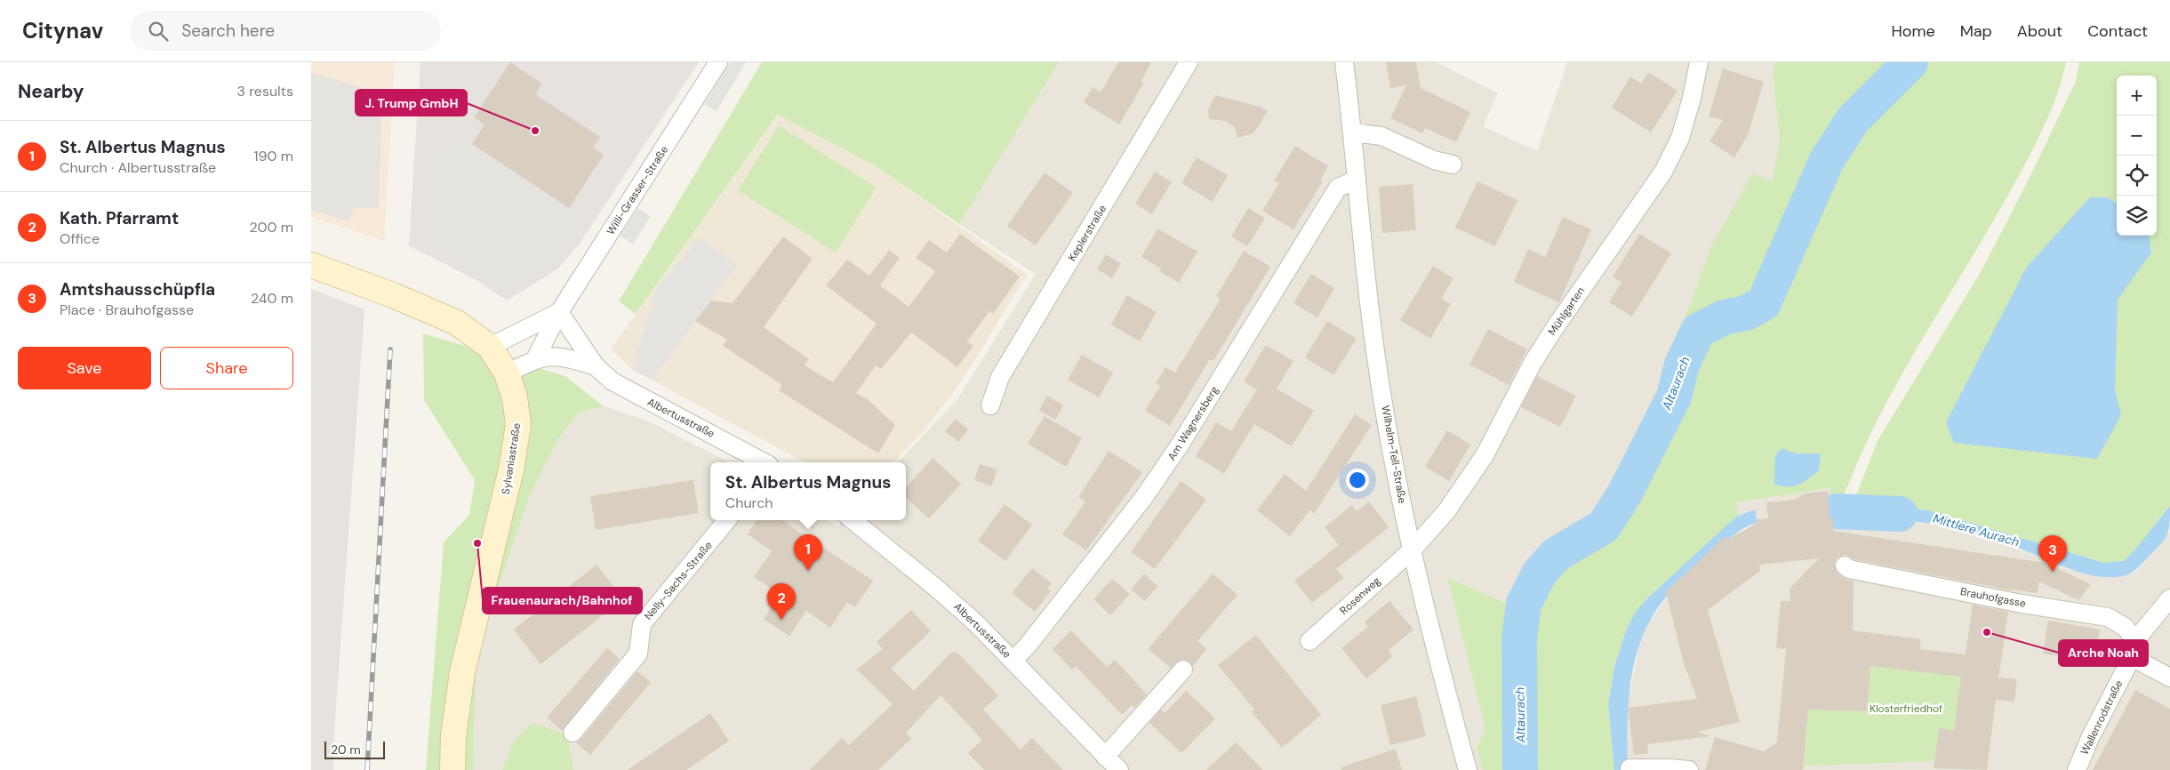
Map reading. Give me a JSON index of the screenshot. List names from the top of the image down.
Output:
{
  "streets": {
    "street": [
      "Willi-Grasser-Straße",
      "Keplerstraße",
      "Mühlgarten",
      "Albertusstraße",
      "Am Wagnersberg",
      "Wilhelm-Tell-Straße",
      "Sylvaniastraße",
      "Nelly-Sachs-Straße",
      "Rosenweg",
      "Brauhofgasse",
      "Wallenrodstraße"
    ]
  },
  "crossings": [
    ["Willi-Grasser-Straße", "Albertusstraße"],
    ["Mühlgarten", "Wilhelm-Tell-Straße"],
    ["Mühlgarten", "Rosenweg"],
    ["Albertusstraße", "Am Wagnersberg"],
    ["Am Wagnersberg", "Wilhelm-Tell-Straße"],
    ["Wilhelm-Tell-Straße", "Rosenweg"],
    ["Brauhofgasse", "Wallenrodstraße"]
  ],
  "water": ["Altaurach", "Mittlere Aurach"],
  "parks": ["Klosterfriedhof"],
  "places": ["J. Trump GmbH", "Frauenaurach/Bahnhof", "Arche Noah"],
  "scale_bar": "20 m",
  "page": {
    "header": "Citynav",
    "search": "Search here",
    "nav": [
      "Home",
      "Map",
      "About",
      "Contact"
    ],
    "heading": ["Nearby", "3 results"],
    "map_buttons": ["+", "−"],
    "list": [
      {
        "mark": "1",
        "name": "St. Albertus Magnus",
        "note": "Church · Albertusstraße",
        "value": "190 m"
      },
      {
        "mark": "2",
        "name": "Kath. Pfarramt",
        "note": "Office",
        "value": "200 m"
      },
      {
        "mark": "3",
        "name": "Amtshausschüpfla",
        "note": "Place · Brauhofgasse",
        "value": "240 m"
      }
    ],
    "buttons": ["Save", "Share"],
    "popup": ["St. Albertus Magnus", "Church"],
    "pins": ["1", "3", "2"],
    "scale": "20 m"
  }
}
